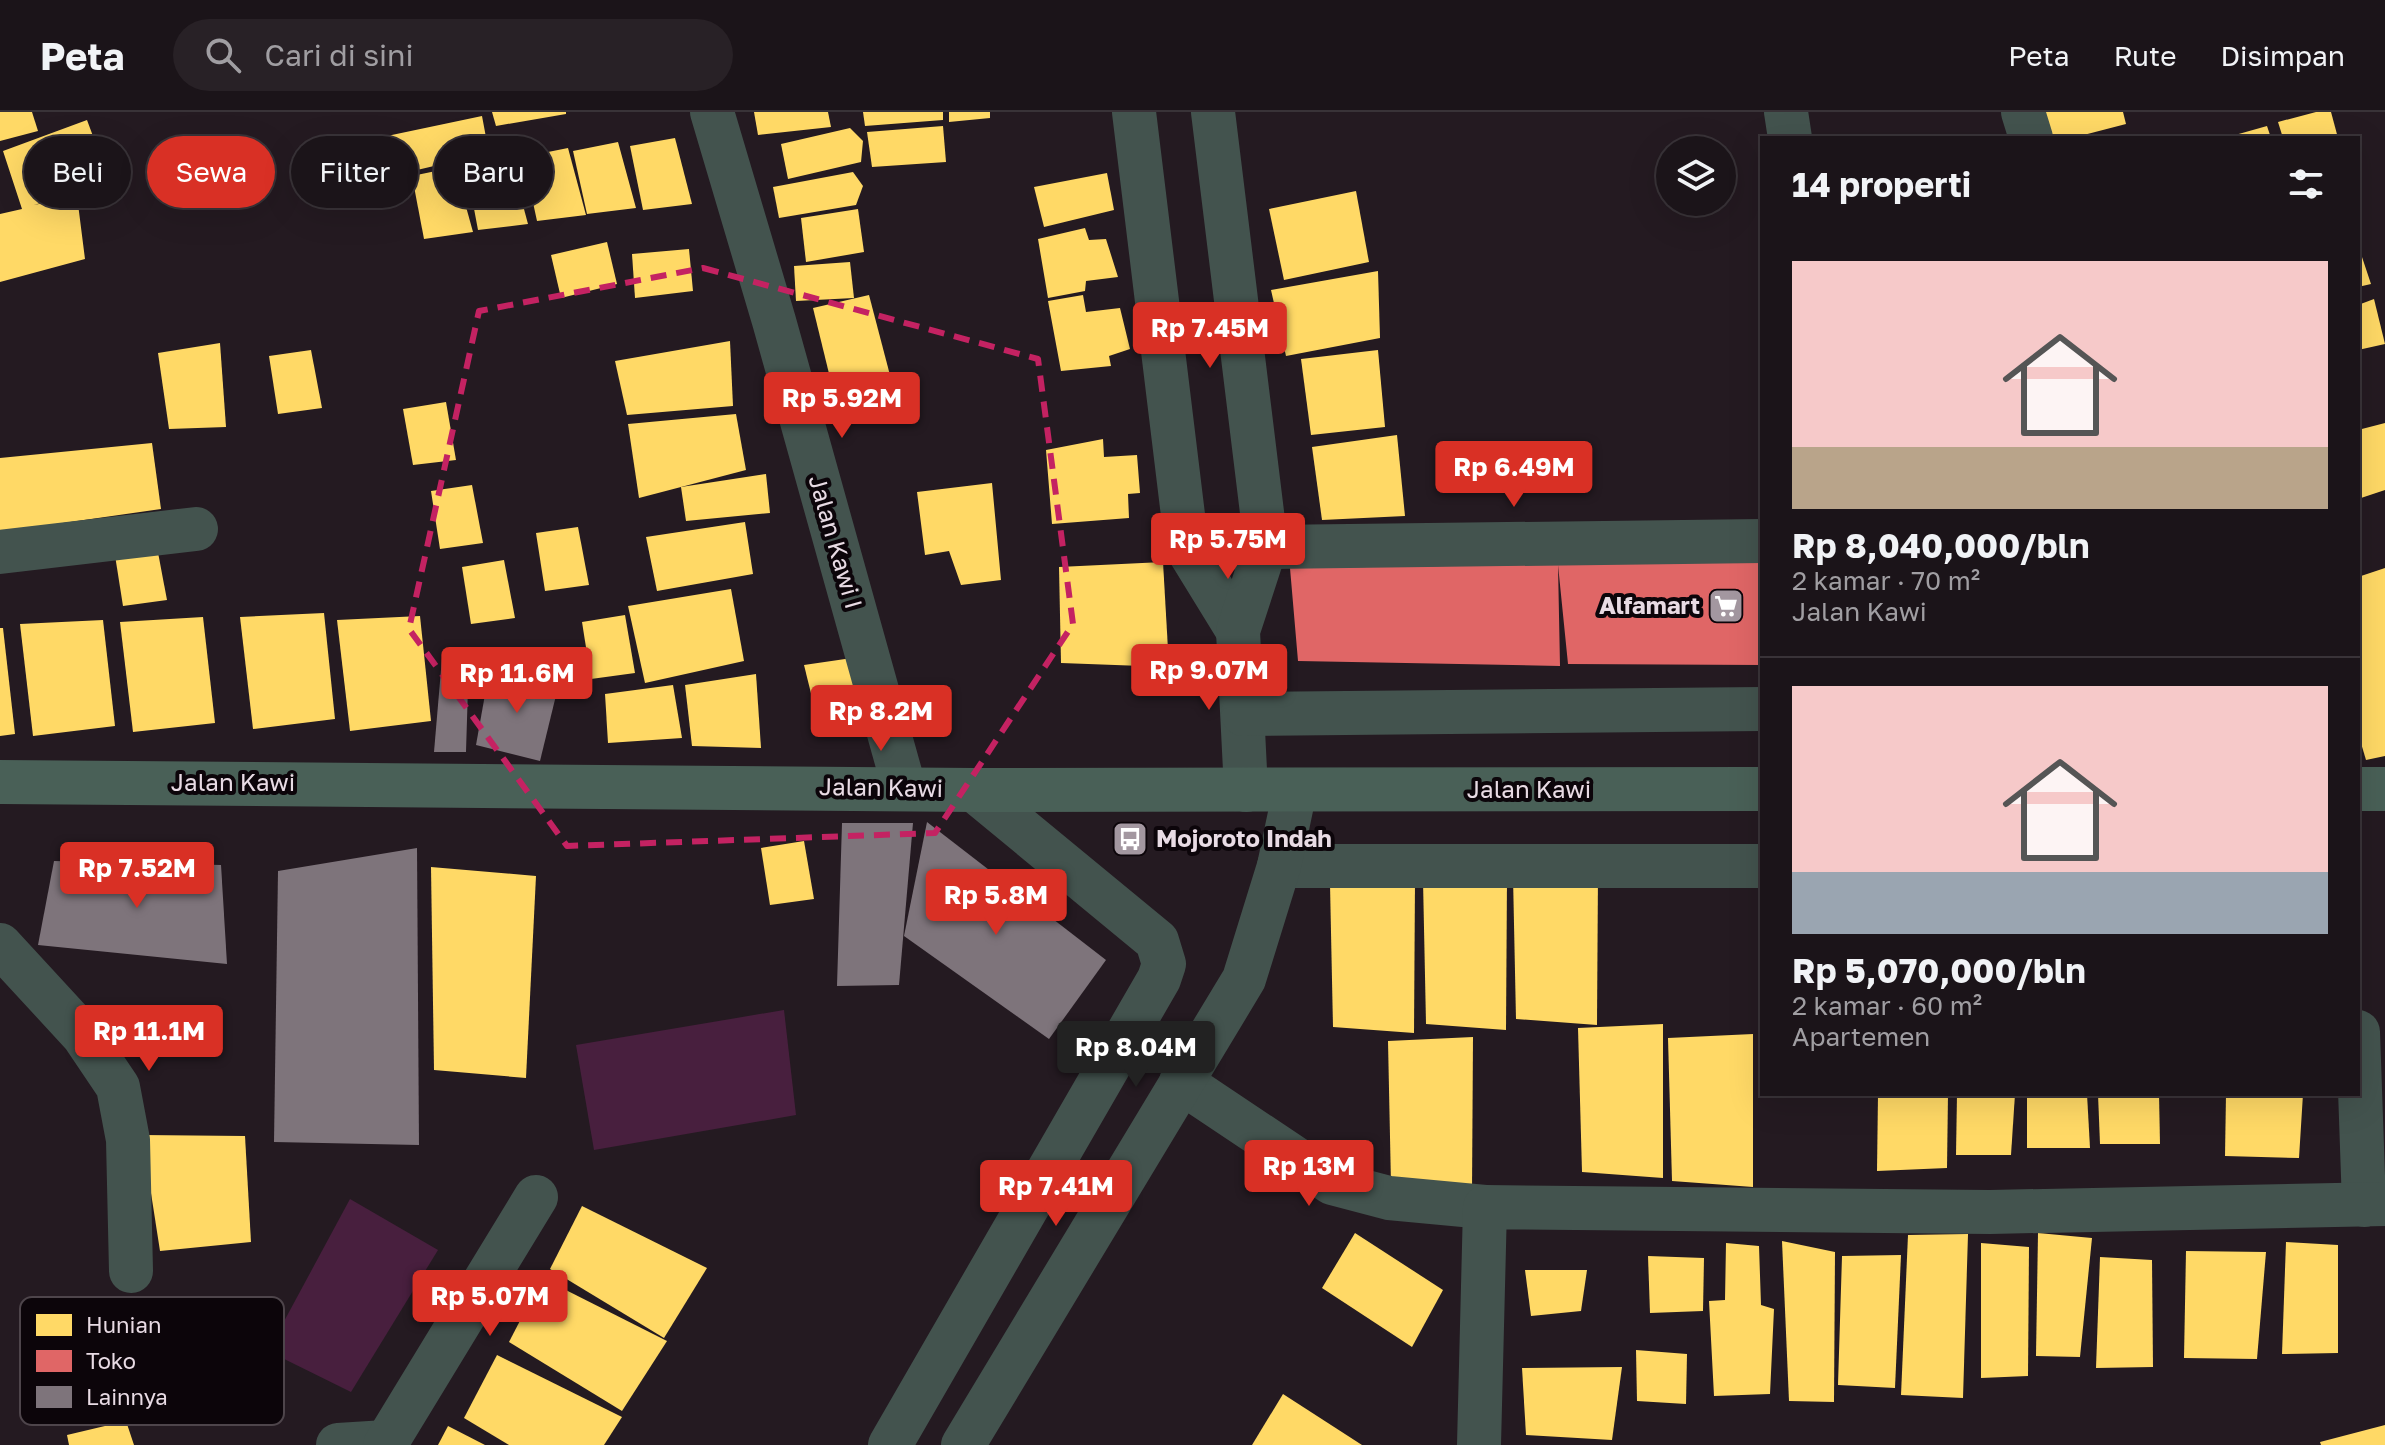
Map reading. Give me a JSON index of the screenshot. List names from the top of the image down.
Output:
{
  "streets": {
    "main road": ["Jalan Kawi"],
    "street": ["Jalan Kawi I"]
  },
  "crossings": [
    ["Jalan Kawi I", "Jalan Kawi"]
  ],
  "places": {
    "supermarket": ["Alfamart"],
    "bus stop": ["Mojoroto Indah"]
  },
  "legend": ["Hunian", "Toko", "Lainnya"],
  "page": {
    "header": "Peta",
    "search": "Cari di sini",
    "nav": ["Peta", "Rute", "Disimpan"],
    "chip": [
      "Beli",
      "Sewa",
      "Filter",
      "Baru"
    ],
    "heading": "14 properti",
    "list": [
      {
        "name": "Rp 8,040,000/bln",
        "note": "2 kamar · 70 m² · Jalan Kawi"
      },
      {
        "name": "Rp 5,070,000/bln",
        "note": "2 kamar · 60 m² · Apartemen"
      }
    ],
    "price": [
      "Rp 7.45M",
      "Rp 5.92M",
      "Rp 6.49M",
      "Rp 5.75M",
      "Rp 9.07M",
      "Rp 11.6M",
      "Rp 8.2M",
      "Rp 7.52M",
      "Rp 5.8M",
      "Rp 11.1M",
      "Rp 8.04M",
      "Rp 13M",
      "Rp 7.41M",
      "Rp 5.07M"
    ]
  }
}
